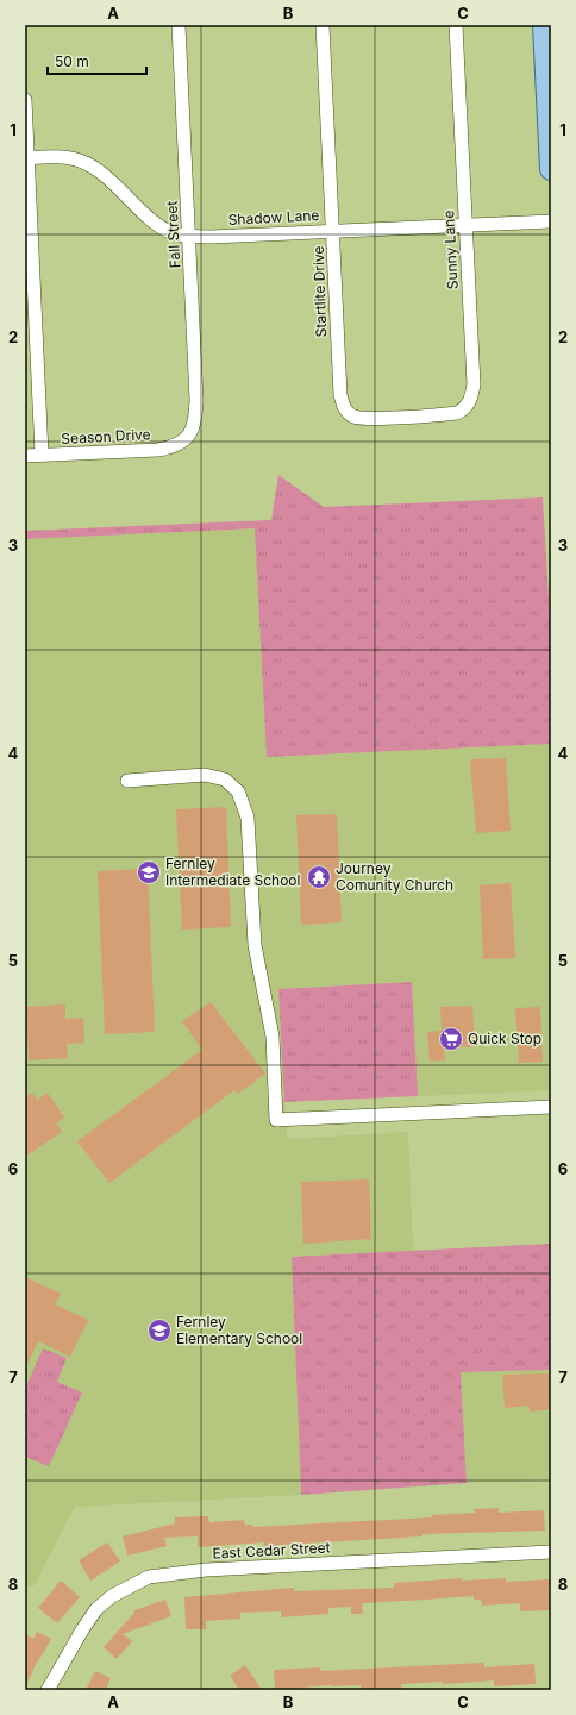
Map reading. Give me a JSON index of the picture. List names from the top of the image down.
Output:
{
  "streets": {
    "street": [
      "Shadow Lane",
      "Fall Street",
      "Sunny Lane",
      "Startlite Drive",
      "Season Drive",
      "East Cedar Street"
    ]
  },
  "crossings": [
    ["Shadow Lane", "Fall Street"],
    ["Shadow Lane", "Sunny Lane"],
    ["Shadow Lane", "Startlite Drive"],
    ["Fall Street", "Season Drive"],
    ["Sunny Lane", "Startlite Drive"]
  ],
  "places": {
    "school or university": ["Fernley Intermediate School", "Fernley Elementary School"],
    "temple": ["Journey Comunity Church"],
    "supermarket": ["Quick Stop"]
  },
  "scale_bar": "50 m",
  "grid": {
    "columns": ["A", "B", "C"],
    "rows": [
      "1",
      "2",
      "3",
      "4",
      "5",
      "6",
      "7",
      "8"
    ]
  }
}
